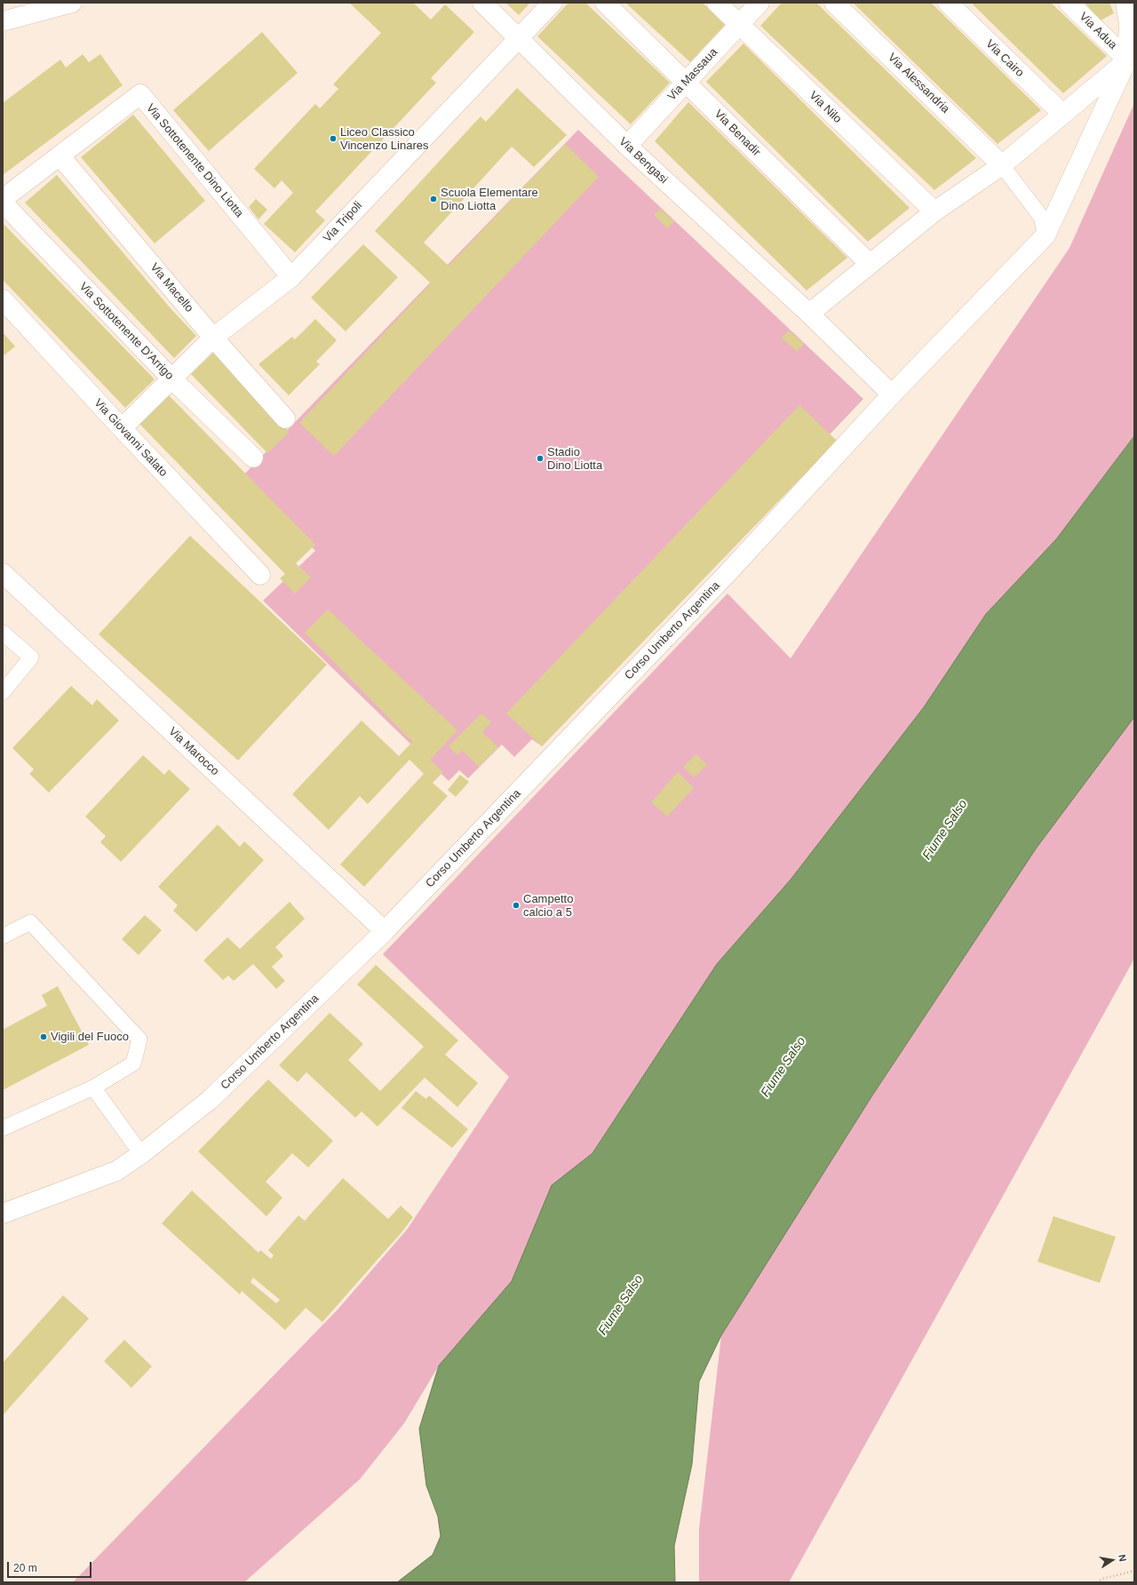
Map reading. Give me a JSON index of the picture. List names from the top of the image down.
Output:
{
  "streets": {
    "street": [
      "Via Adua",
      "Via Cairo",
      "Via Massaua",
      "Via Alessandria",
      "Via Nilo",
      "Via Benadir",
      "Via Sottotenente Dino Liotta",
      "Via Bengasi",
      "Via Tripoli",
      "Via Macello",
      "Via Sottotenente D'Arrigo",
      "Via Giovanni Salato",
      "Corso Umberto Argentina",
      "Via Marocco"
    ]
  },
  "crossings": [
    ["Via Adua", "Corso Umberto Argentina"],
    ["Via Massaua", "Via Nilo"],
    ["Via Massaua", "Via Benadir"],
    ["Via Massaua", "Via Bengasi"],
    ["Via Sottotenente Dino Liotta", "Via Tripoli"],
    ["Via Sottotenente Dino Liotta", "Via Macello"],
    ["Via Bengasi", "Via Tripoli"],
    ["Via Bengasi", "Corso Umberto Argentina"],
    ["Via Tripoli", "Via Macello"],
    ["Via Tripoli", "Via Sottotenente D'Arrigo"],
    ["Via Tripoli", "Via Giovanni Salato"],
    ["Corso Umberto Argentina", "Via Marocco"]
  ],
  "water": ["Fiume Salso"],
  "places": [
    "Liceo Classico Vincenzo Linares",
    "Scuola Elementare Dino Liotta",
    "Stadio Dino Liotta",
    "Campetto calcio a 5",
    "Vigili del Fuoco"
  ],
  "scale_bar": "20 m",
  "north": "right"
}
